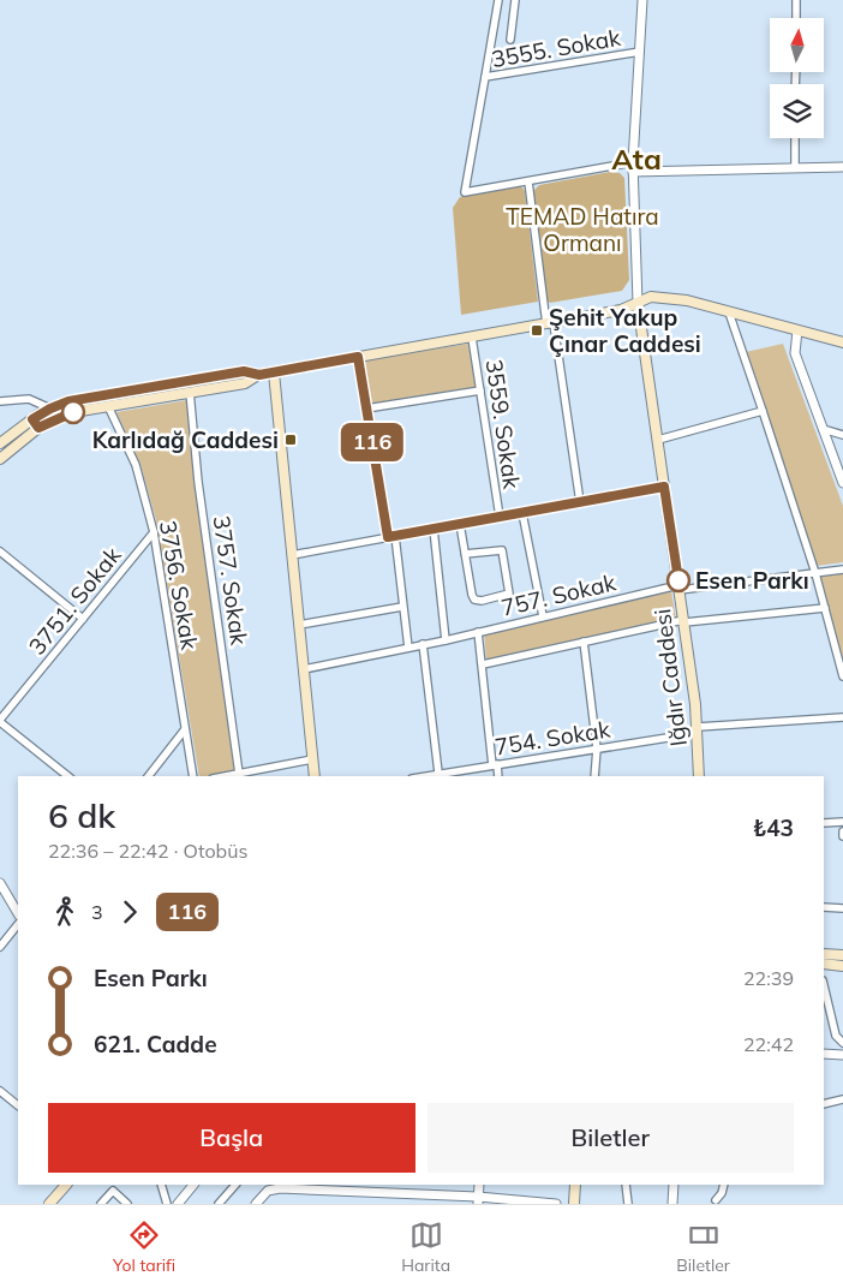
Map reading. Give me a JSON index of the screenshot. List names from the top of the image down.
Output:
{
  "streets": {
    "main road": ["Iğdır Caddesi"],
    "street": [
      "3555. Sokak",
      "3559. Sokak",
      "3757. Sokak",
      "3756. Sokak",
      "757. Sokak",
      "3751. Sokak",
      "754. Sokak"
    ]
  },
  "crossings": [
    ["3555. Sokak", "Iğdır Caddesi"],
    ["3756. Sokak", "3751. Sokak"],
    ["757. Sokak", "Iğdır Caddesi"],
    ["Iğdır Caddesi", "754. Sokak"]
  ],
  "districts": ["Ata"],
  "parks": ["TEMAD Hatıra Ormanı"],
  "places": {
    "transit": ["Şehit Yakup Çınar Caddesi", "Karlıdağ Caddesi"],
    "other": ["Esen Parkı"]
  },
  "lines": ["bus line 116"],
  "north": "top",
  "page": {
    "on_map": "116",
    "heading": ["6 dk", "22:36 – 22:42 · Otobüs", "₺43"],
    "legs": ["3", "116"],
    "list": [
      {
        "name": "Esen Parkı",
        "value": "22:39"
      },
      {
        "name": "621. Cadde",
        "value": "22:42"
      }
    ],
    "buttons": ["Başla", "Biletler"],
    "tabs": ["Yol tarifi", "Harita", "Biletler"]
  }
}
